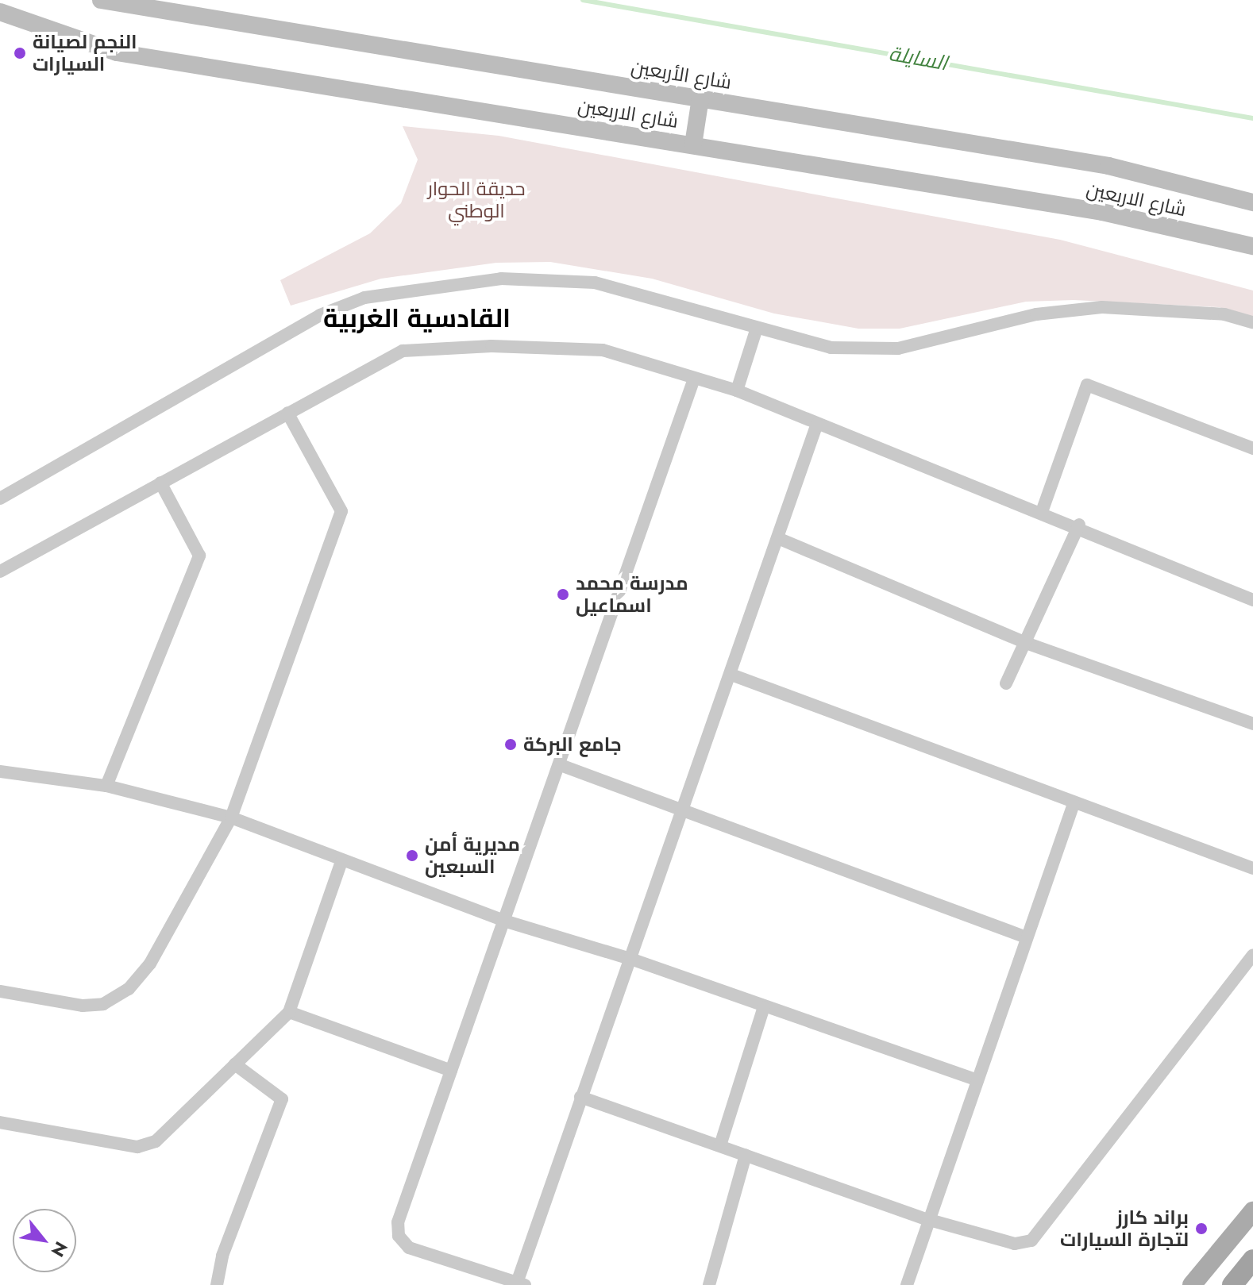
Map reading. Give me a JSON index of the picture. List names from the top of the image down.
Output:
{
  "streets": {
    "main road": ["شارع الأربعين", "شارع الاربعين"]
  },
  "districts": ["القادسية الغربية"],
  "water": ["السايلة"],
  "parks": ["حديقة الحوار الوطني"],
  "places": [
    "النجم لصيانة السيارات",
    "مدرسة محمد اسماعيل",
    "جامع البركة",
    "مديرية أمن السبعين",
    "براند كارز لتجارة السيارات"
  ],
  "north": "bottom right"
}
